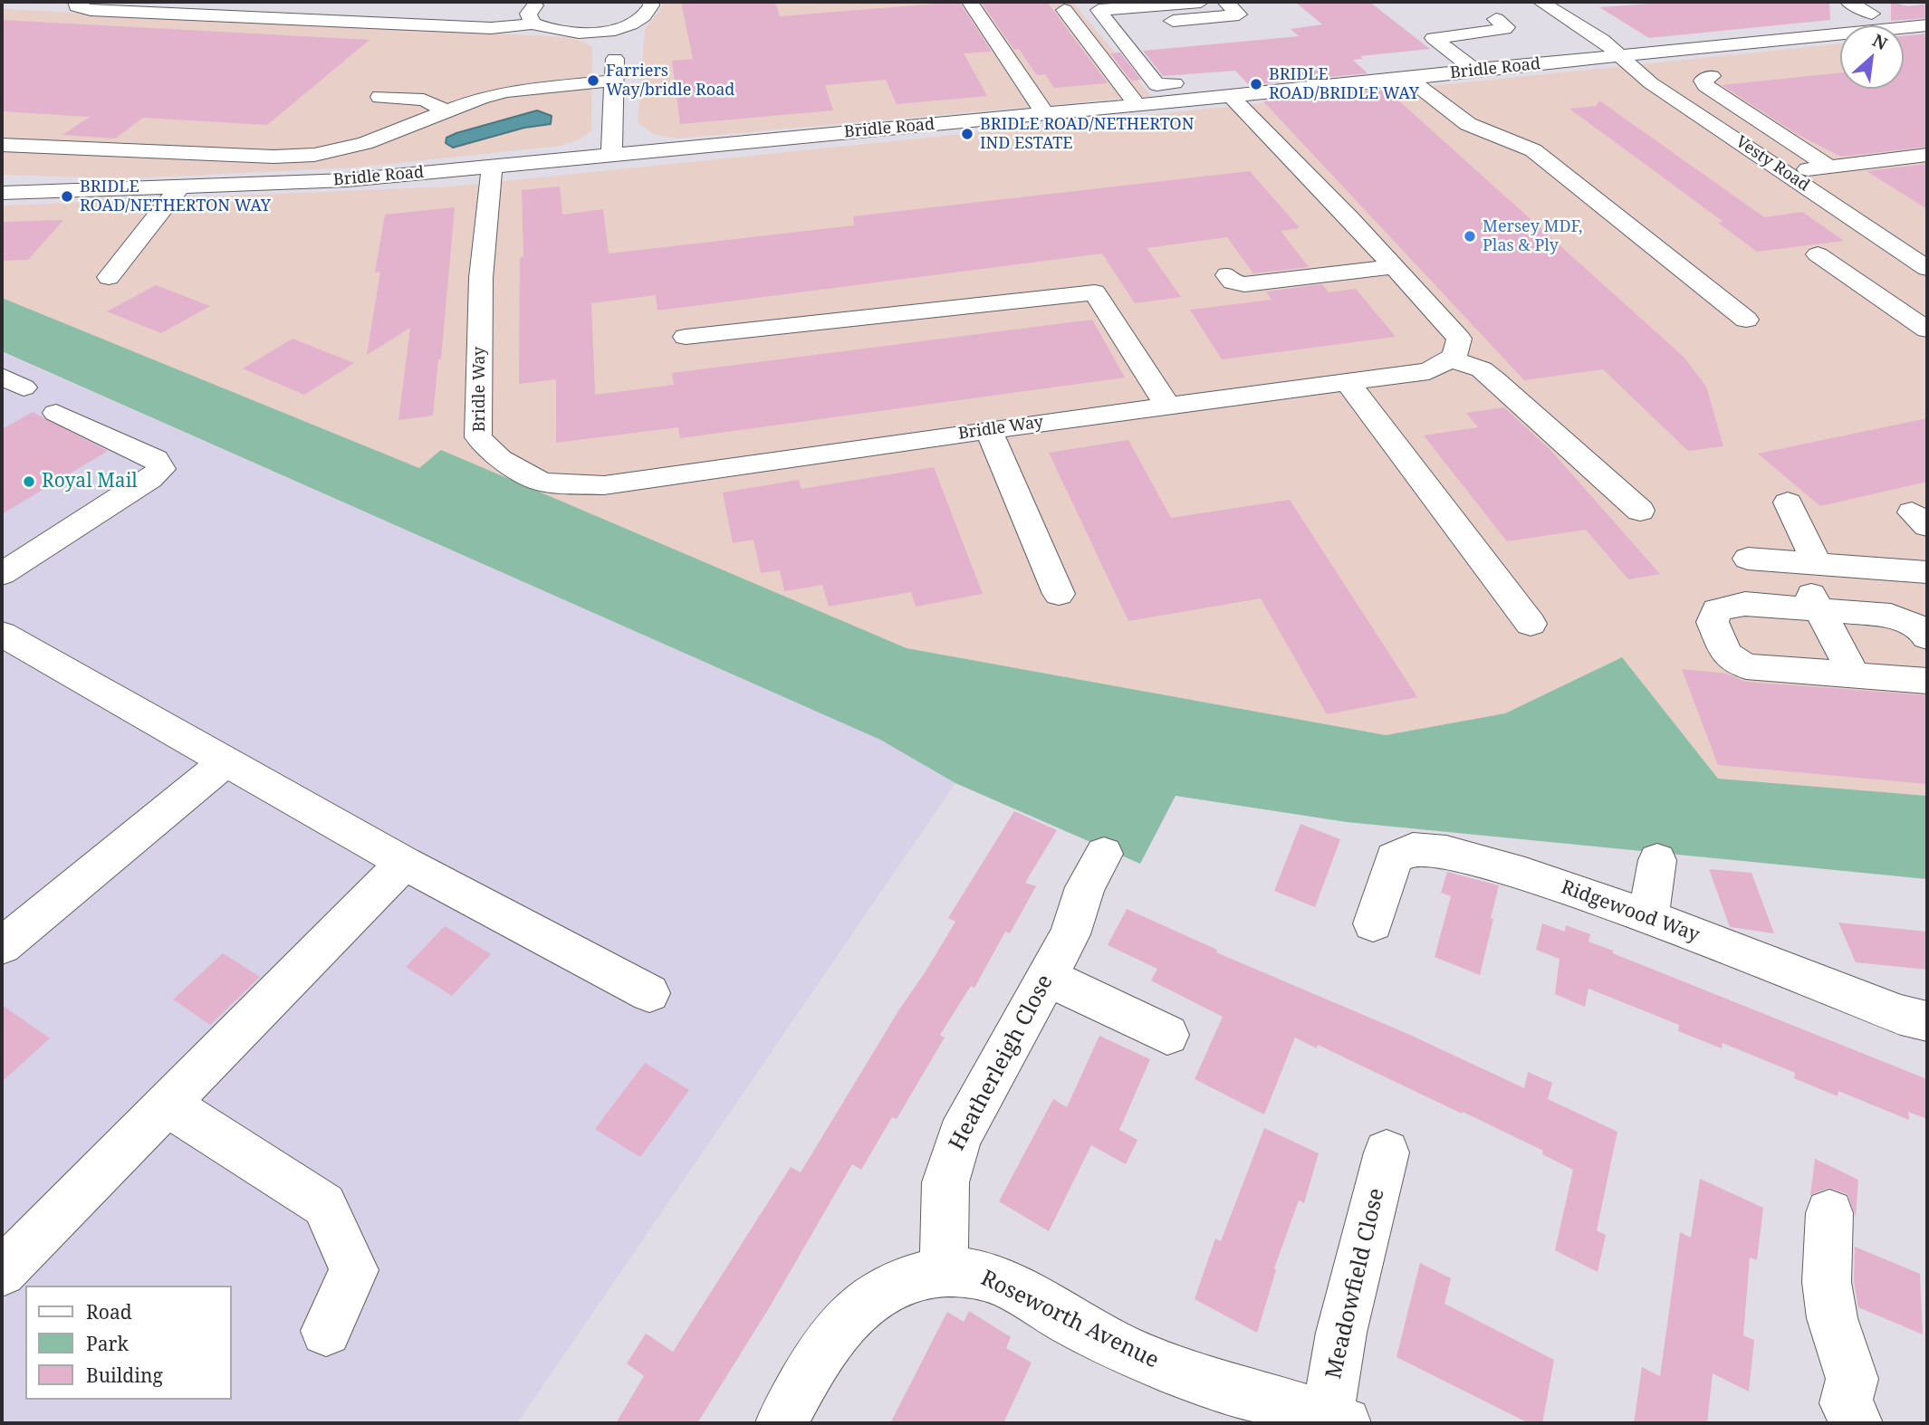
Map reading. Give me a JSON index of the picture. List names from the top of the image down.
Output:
{
  "streets": {
    "street": [
      "Bridle Road",
      "Vesty Road",
      "Bridle Way",
      "Ridgewood Way",
      "Heatherleigh Close",
      "Meadowfield Close",
      "Roseworth Avenue"
    ]
  },
  "crossings": [
    ["Bridle Road", "Vesty Road"],
    ["Bridle Road", "Bridle Way"],
    ["Heatherleigh Close", "Roseworth Avenue"],
    ["Meadowfield Close", "Roseworth Avenue"]
  ],
  "places": [
    "Farriers Way/bridle Road",
    "BRIDLE ROAD/BRIDLE WAY",
    "BRIDLE ROAD/NETHERTON IND ESTATE",
    "BRIDLE ROAD/NETHERTON WAY",
    "Mersey MDF, Plas & Ply",
    "Royal Mail"
  ],
  "legend": ["Road", "Park", "Building"],
  "north": "top right"
}
